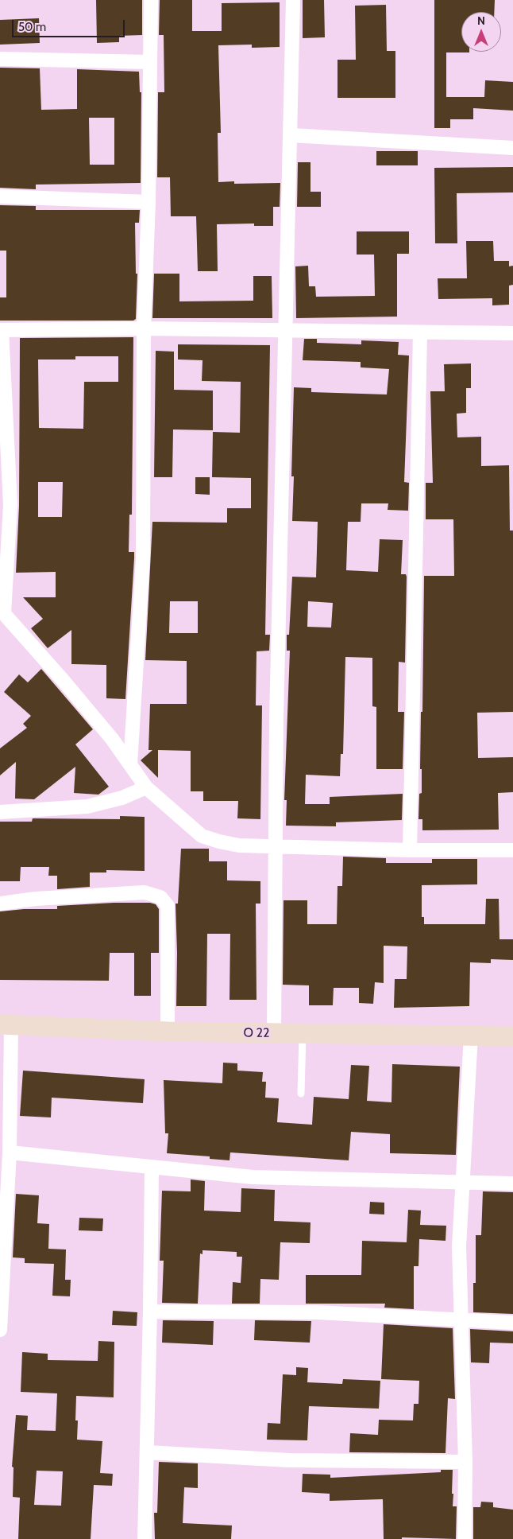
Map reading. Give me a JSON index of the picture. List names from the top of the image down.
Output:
{
  "streets": {
    "street": ["O 22"]
  },
  "scale_bar": "50 m",
  "north": "top"
}
